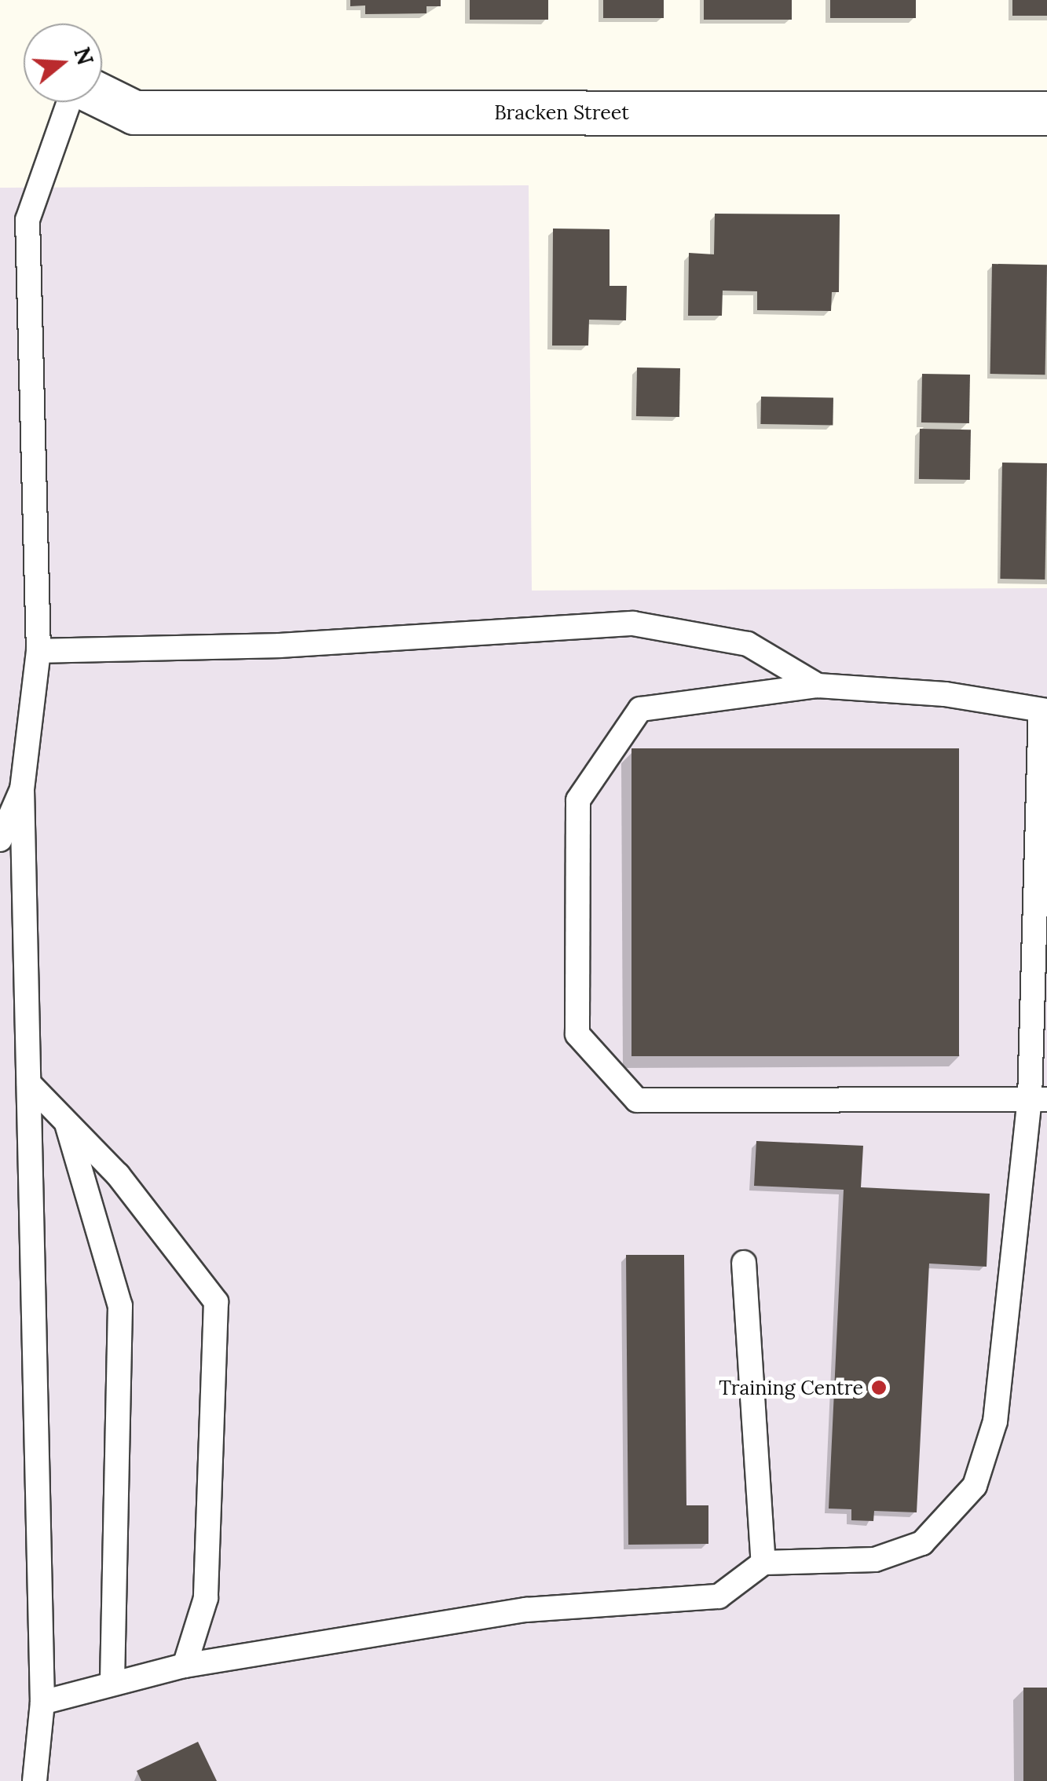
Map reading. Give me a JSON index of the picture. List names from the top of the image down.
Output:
{
  "streets": {
    "street": ["Bracken Street"]
  },
  "places": ["Training Centre"],
  "north": "right"
}
